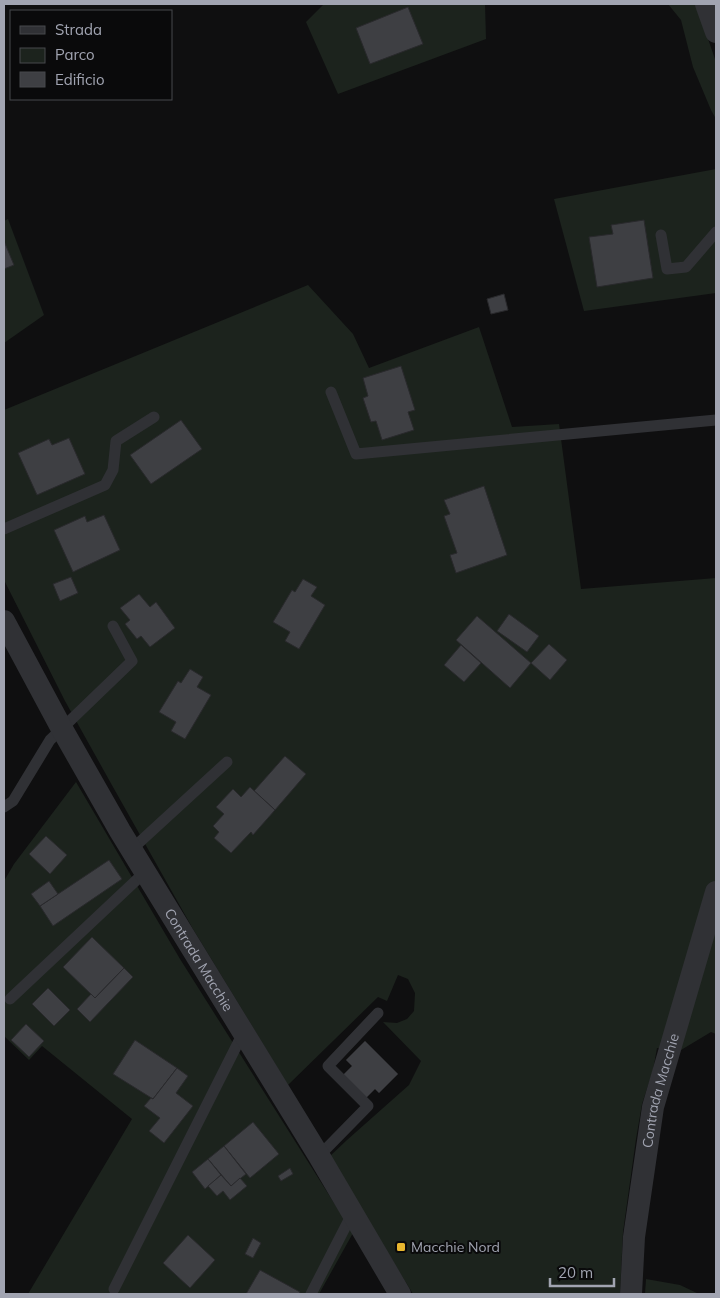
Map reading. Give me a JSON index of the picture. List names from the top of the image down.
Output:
{
  "streets": {
    "street": ["Contrada Macchie"]
  },
  "places": {
    "transit": ["Macchie Nord"]
  },
  "legend": ["Strada", "Parco", "Edificio"],
  "scale_bar": "20 m"
}
